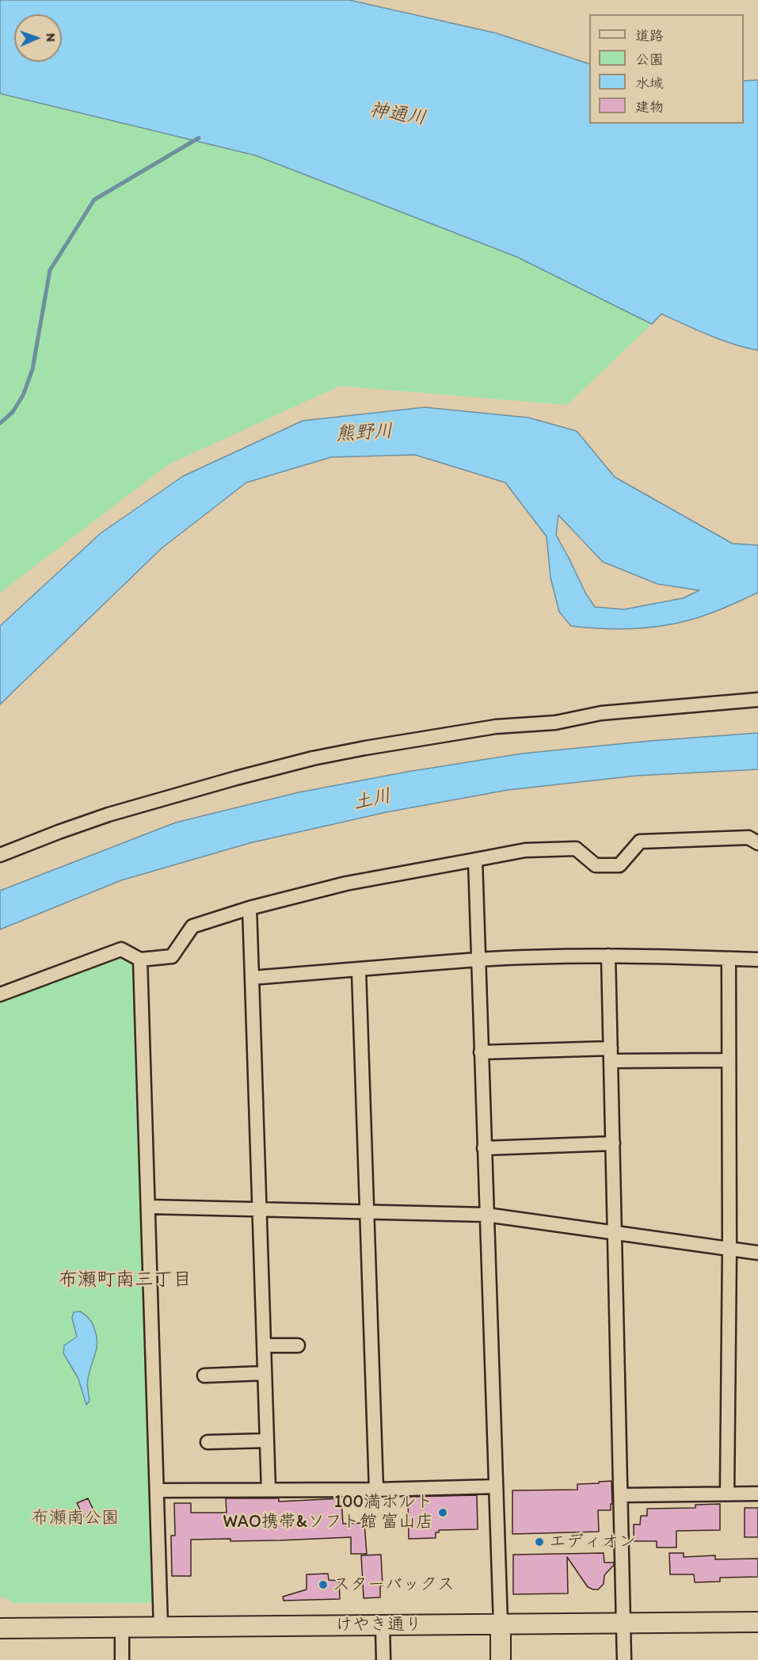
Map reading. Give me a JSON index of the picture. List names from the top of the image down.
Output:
{
  "streets": {
    "street": ["けやき通り"]
  },
  "districts": ["布瀬町南三丁目"],
  "water": ["神通川", "熊野川", "土川"],
  "parks": ["布瀬南公園"],
  "places": ["100満ボルト WAO携帯&ソフト館 富山店", "エディオン", "スターバックス"],
  "legend": [
    "道路",
    "公園",
    "水域",
    "建物"
  ],
  "north": "right"
}
